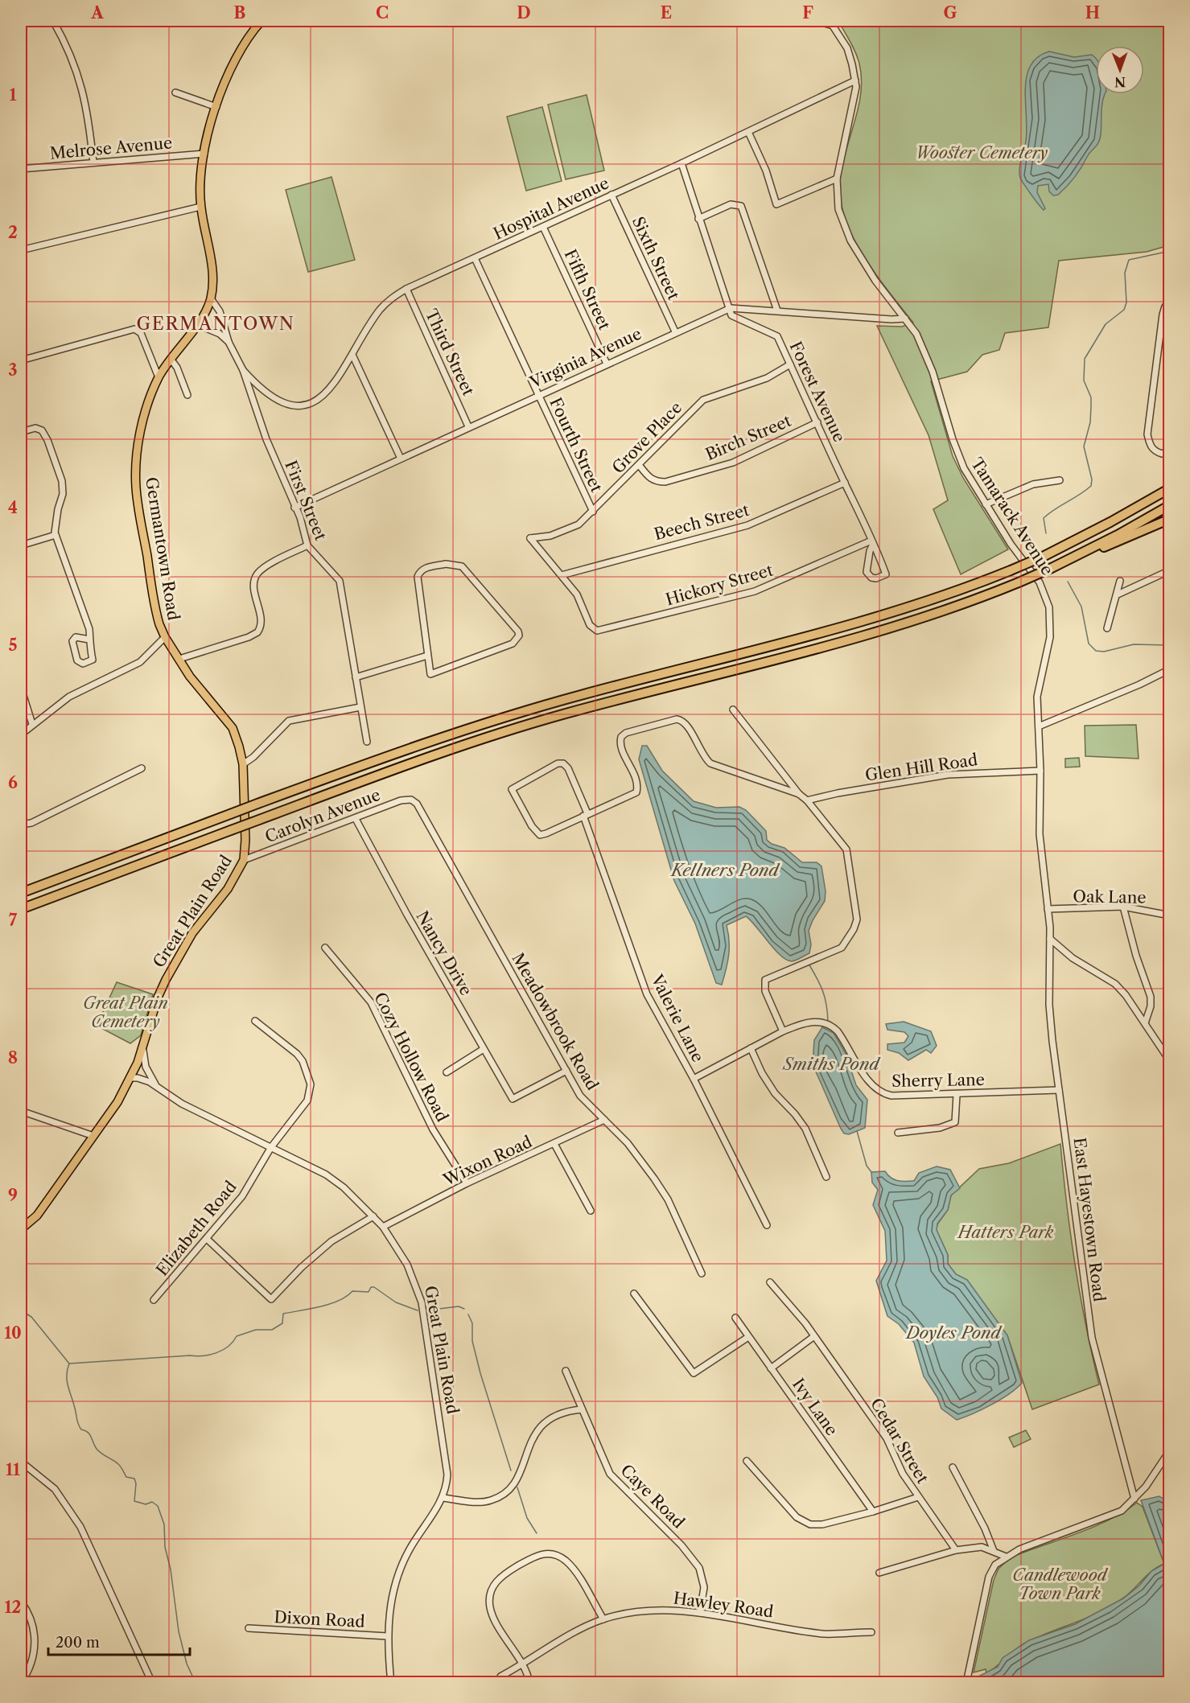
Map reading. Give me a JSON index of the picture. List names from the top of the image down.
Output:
{
  "streets": {
    "main road": ["Germantown Road", "Great Plain Road"],
    "street": [
      "Melrose Avenue",
      "Hospital Avenue",
      "Sixth Street",
      "Fifth Street",
      "Third Street",
      "Virginia Avenue",
      "Forest Avenue",
      "Grove Place",
      "Birch Street",
      "Fourth Street",
      "First Street",
      "Tamarack Avenue",
      "Beech Street",
      "Hickory Street",
      "Glen Hill Road",
      "Carolyn Avenue",
      "Oak Lane",
      "Nancy Drive",
      "Valerie Lane",
      "Meadowbrook Road",
      "Cozy Hollow Road",
      "Sherry Lane",
      "Wixon Road",
      "East Hayestown Road",
      "Elizabeth Road",
      "Ivy Lane",
      "Cedar Street",
      "Caye Road",
      "Hawley Road",
      "Dixon Road"
    ]
  },
  "crossings": [
    ["Melrose Avenue", "Germantown Road"],
    ["Hospital Avenue", "Sixth Street"],
    ["Hospital Avenue", "Fifth Street"],
    ["Hospital Avenue", "Third Street"],
    ["Hospital Avenue", "Forest Avenue"],
    ["Hospital Avenue", "Fourth Street"],
    ["Hospital Avenue", "First Street"],
    ["Hospital Avenue", "Tamarack Avenue"],
    ["Sixth Street", "Virginia Avenue"],
    ["Fifth Street", "Virginia Avenue"],
    ["Third Street", "Virginia Avenue"],
    ["Virginia Avenue", "Forest Avenue"],
    ["Virginia Avenue", "Fourth Street"],
    ["Virginia Avenue", "First Street"],
    ["Virginia Avenue", "Tamarack Avenue"],
    ["Forest Avenue", "Grove Place"],
    ["Forest Avenue", "Birch Street"],
    ["Forest Avenue", "Beech Street"],
    ["Forest Avenue", "Hickory Street"],
    ["Grove Place", "Birch Street"],
    ["Grove Place", "Fourth Street"],
    ["Grove Place", "Beech Street"],
    ["Grove Place", "Hickory Street"],
    ["First Street", "Germantown Road"],
    ["Tamarack Avenue", "Glen Hill Road"],
    ["Tamarack Avenue", "Oak Lane"],
    ["Tamarack Avenue", "East Hayestown Road"],
    ["Beech Street", "Hickory Street"],
    ["Germantown Road", "Great Plain Road"],
    ["Carolyn Avenue", "Great Plain Road"],
    ["Carolyn Avenue", "Nancy Drive"],
    ["Carolyn Avenue", "Meadowbrook Road"],
    ["Great Plain Road", "Wixon Road"],
    ["Great Plain Road", "Elizabeth Road"],
    ["Great Plain Road", "Dixon Road"],
    ["Nancy Drive", "Meadowbrook Road"],
    ["Valerie Lane", "Sherry Lane"],
    ["Meadowbrook Road", "Wixon Road"],
    ["Cozy Hollow Road", "Wixon Road"],
    ["Sherry Lane", "East Hayestown Road"],
    ["Caye Road", "Hawley Road"]
  ],
  "districts": ["GERMANTOWN"],
  "water": ["Kellners Pond", "Smiths Pond", "Doyles Pond"],
  "parks": [
    "Wooster Cemetery",
    "Great Plain Cemetery",
    "Hatters Park",
    "Candlewood Town Park"
  ],
  "scale_bar": "200 m",
  "north": "bottom",
  "grid": {
    "columns": [
      "A",
      "B",
      "C",
      "D",
      "E",
      "F",
      "G",
      "H"
    ],
    "rows": [
      "1",
      "2",
      "3",
      "4",
      "5",
      "6",
      "7",
      "8",
      "9",
      "10",
      "11",
      "12"
    ]
  }
}
